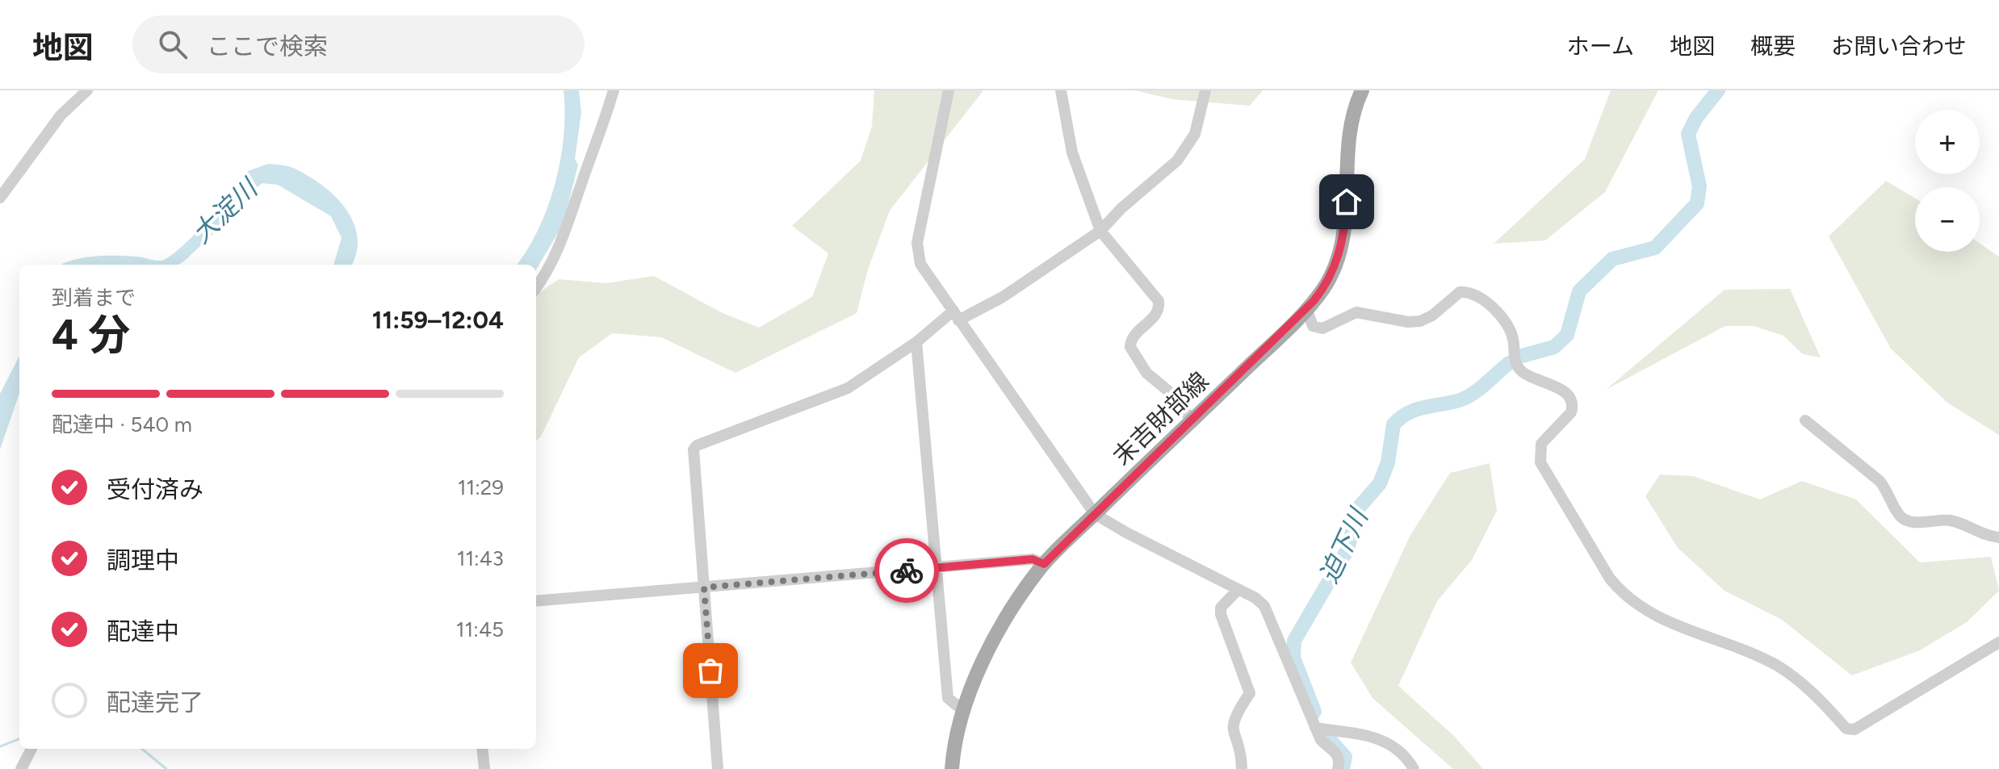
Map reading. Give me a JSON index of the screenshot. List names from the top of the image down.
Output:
{
  "streets": {
    "main road": ["末吉財部線"]
  },
  "water": ["大淀川", "迫下川"],
  "page": {
    "header": "地図",
    "search": "ここで検索",
    "nav": [
      "ホーム",
      "地図",
      "概要",
      "お問い合わせ"
    ],
    "map_buttons": ["+", "−"],
    "heading": ["4 分", "到着まで", "11:59–12:04"],
    "bar": "配達中 · 540 m",
    "list": [
      ["受付済み", "11:29"],
      ["調理中", "11:43"],
      ["配達中", "11:45"],
      "配達完了"
    ]
  }
}
